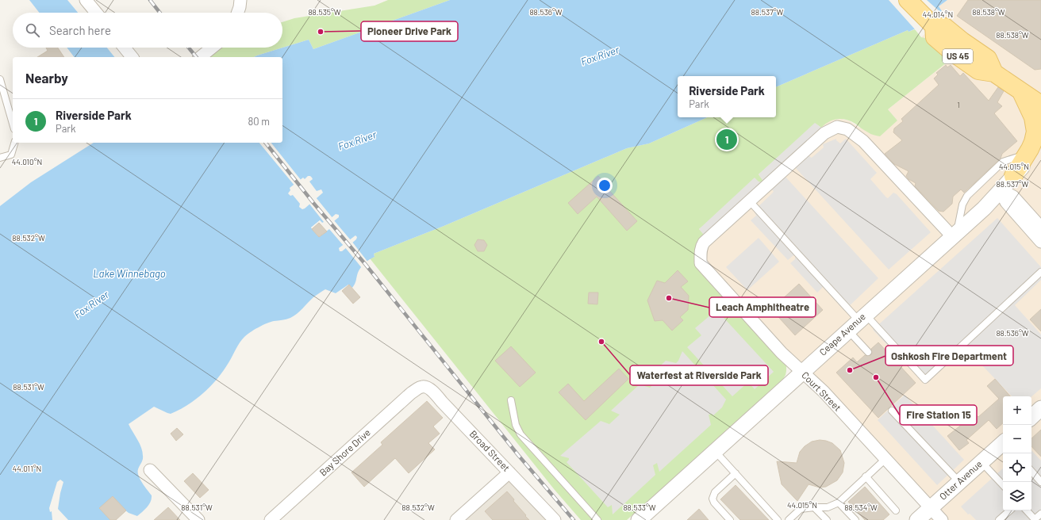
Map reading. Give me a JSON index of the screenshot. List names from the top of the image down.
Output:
{
  "streets": {
    "main road": ["US 45"],
    "street": [
      "Ceape Avenue",
      "Court Street",
      "Broad Street",
      "Bay Shore Drive",
      "Otter Avenue"
    ]
  },
  "crossings": [
    ["Ceape Avenue", "Court Street"],
    ["Court Street", "Otter Avenue"],
    ["Broad Street", "Bay Shore Drive"]
  ],
  "water": ["Fox River", "Lake Winnebago"],
  "places": [
    "Pioneer Drive Park",
    "Leach Amphitheatre",
    "Waterfest at Riverside Park",
    "Oshkosh Fire Department",
    "Fire Station 15"
  ],
  "house_numbers": ["1"],
  "page": {
    "search": "Search here",
    "heading": "Nearby",
    "popup": ["Riverside Park", "Park"],
    "list": [
      {
        "mark": "1",
        "name": "Riverside Park",
        "note": "Park",
        "value": "80 m"
      }
    ],
    "pins": "1",
    "map_buttons": ["+", "−"]
  },
  "coordinates": [
    "88.538°W",
    "88.535°W",
    "88.536°W",
    "88.537°W",
    "44.014°N",
    "44.010°N",
    "44.015°N",
    "88.532°W",
    "88.531°W",
    "44.011°N",
    "88.533°W",
    "88.534°W"
  ]
}
